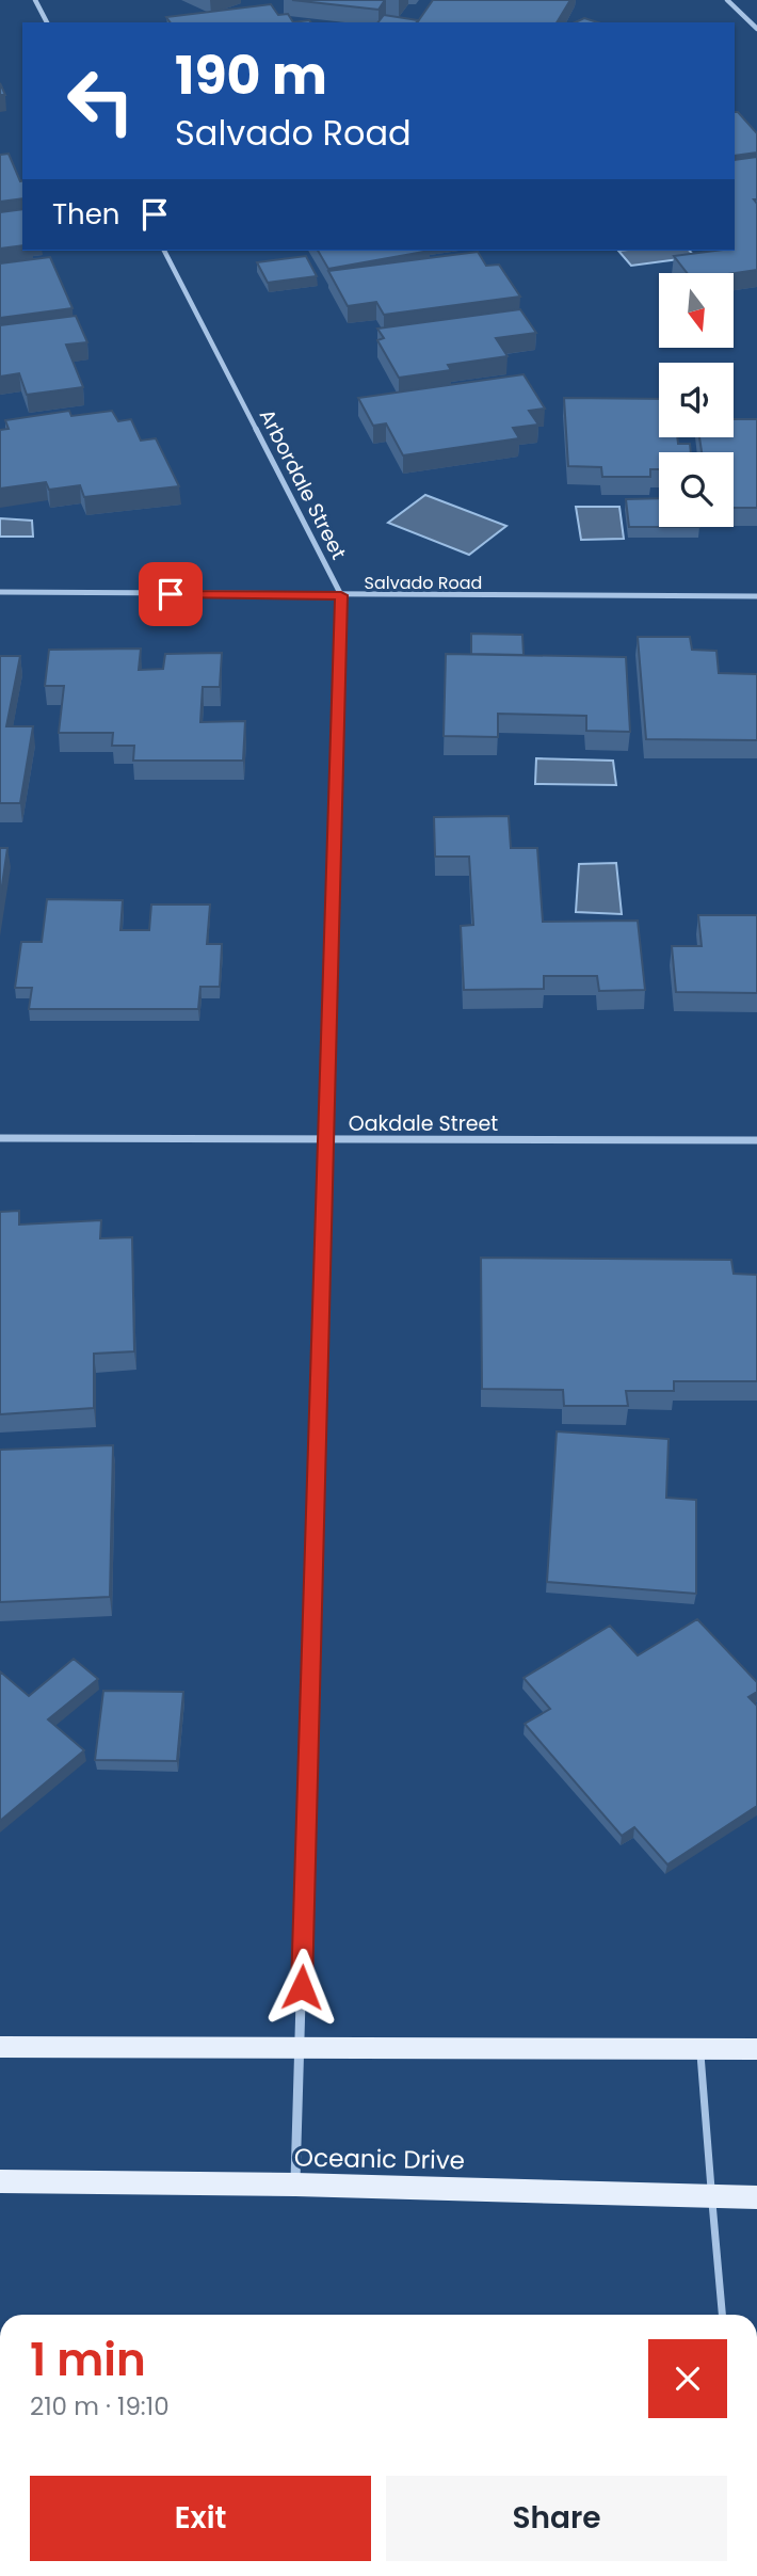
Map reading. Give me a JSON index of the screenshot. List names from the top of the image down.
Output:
{
  "streets": {
    "main road": ["Oceanic Drive"],
    "street": ["Arbordale Street", "Salvado Road", "Oakdale Street"]
  },
  "crossings": [
    ["Arbordale Street", "Salvado Road"],
    ["Arbordale Street", "Oakdale Street"],
    ["Arbordale Street", "Oceanic Drive"]
  ],
  "north": "bottom",
  "page": {
    "turn": ["190 m", "Salvado Road"],
    "then": "Then",
    "heading": ["1 min", "210 m · 19:10"],
    "buttons": ["Exit", "Share"]
  }
}
